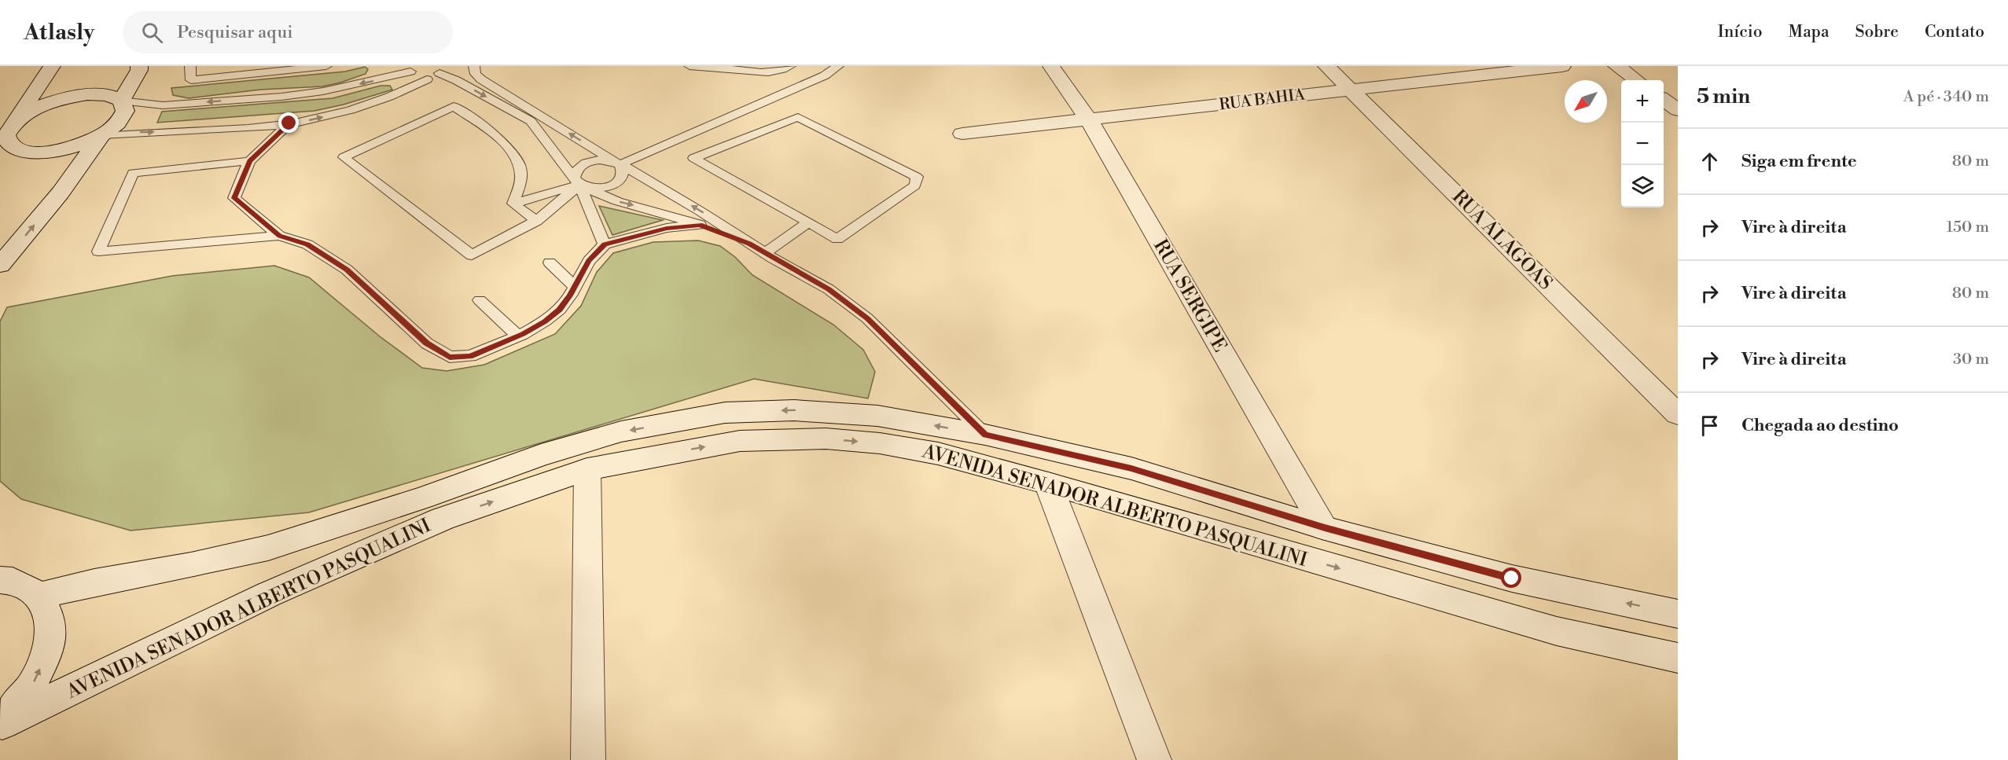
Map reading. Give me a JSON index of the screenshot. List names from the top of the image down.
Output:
{
  "streets": {
    "main road": [
      "RUA BAHIA",
      "RUA ALAGOAS",
      "RUA SERGIPE",
      "AVENIDA SENADOR ALBERTO PASQUALINI"
    ]
  },
  "crossings": [
    ["RUA BAHIA", "RUA ALAGOAS"],
    ["RUA BAHIA", "RUA SERGIPE"],
    ["RUA SERGIPE", "AVENIDA SENADOR ALBERTO PASQUALINI"]
  ],
  "north": "bottom left",
  "page": {
    "header": "Atlasly",
    "search": "Pesquisar aqui",
    "nav": [
      "Início",
      "Mapa",
      "Sobre",
      "Contato"
    ],
    "heading": ["5 min", "A pé · 340 m"],
    "map_buttons": ["+", "−"],
    "list": [
      ["Siga em frente", "80 m"],
      ["Vire à direita", "150 m"],
      ["Vire à direita", "80 m"],
      ["Vire à direita", "30 m"],
      "Chegada ao destino"
    ]
  }
}
